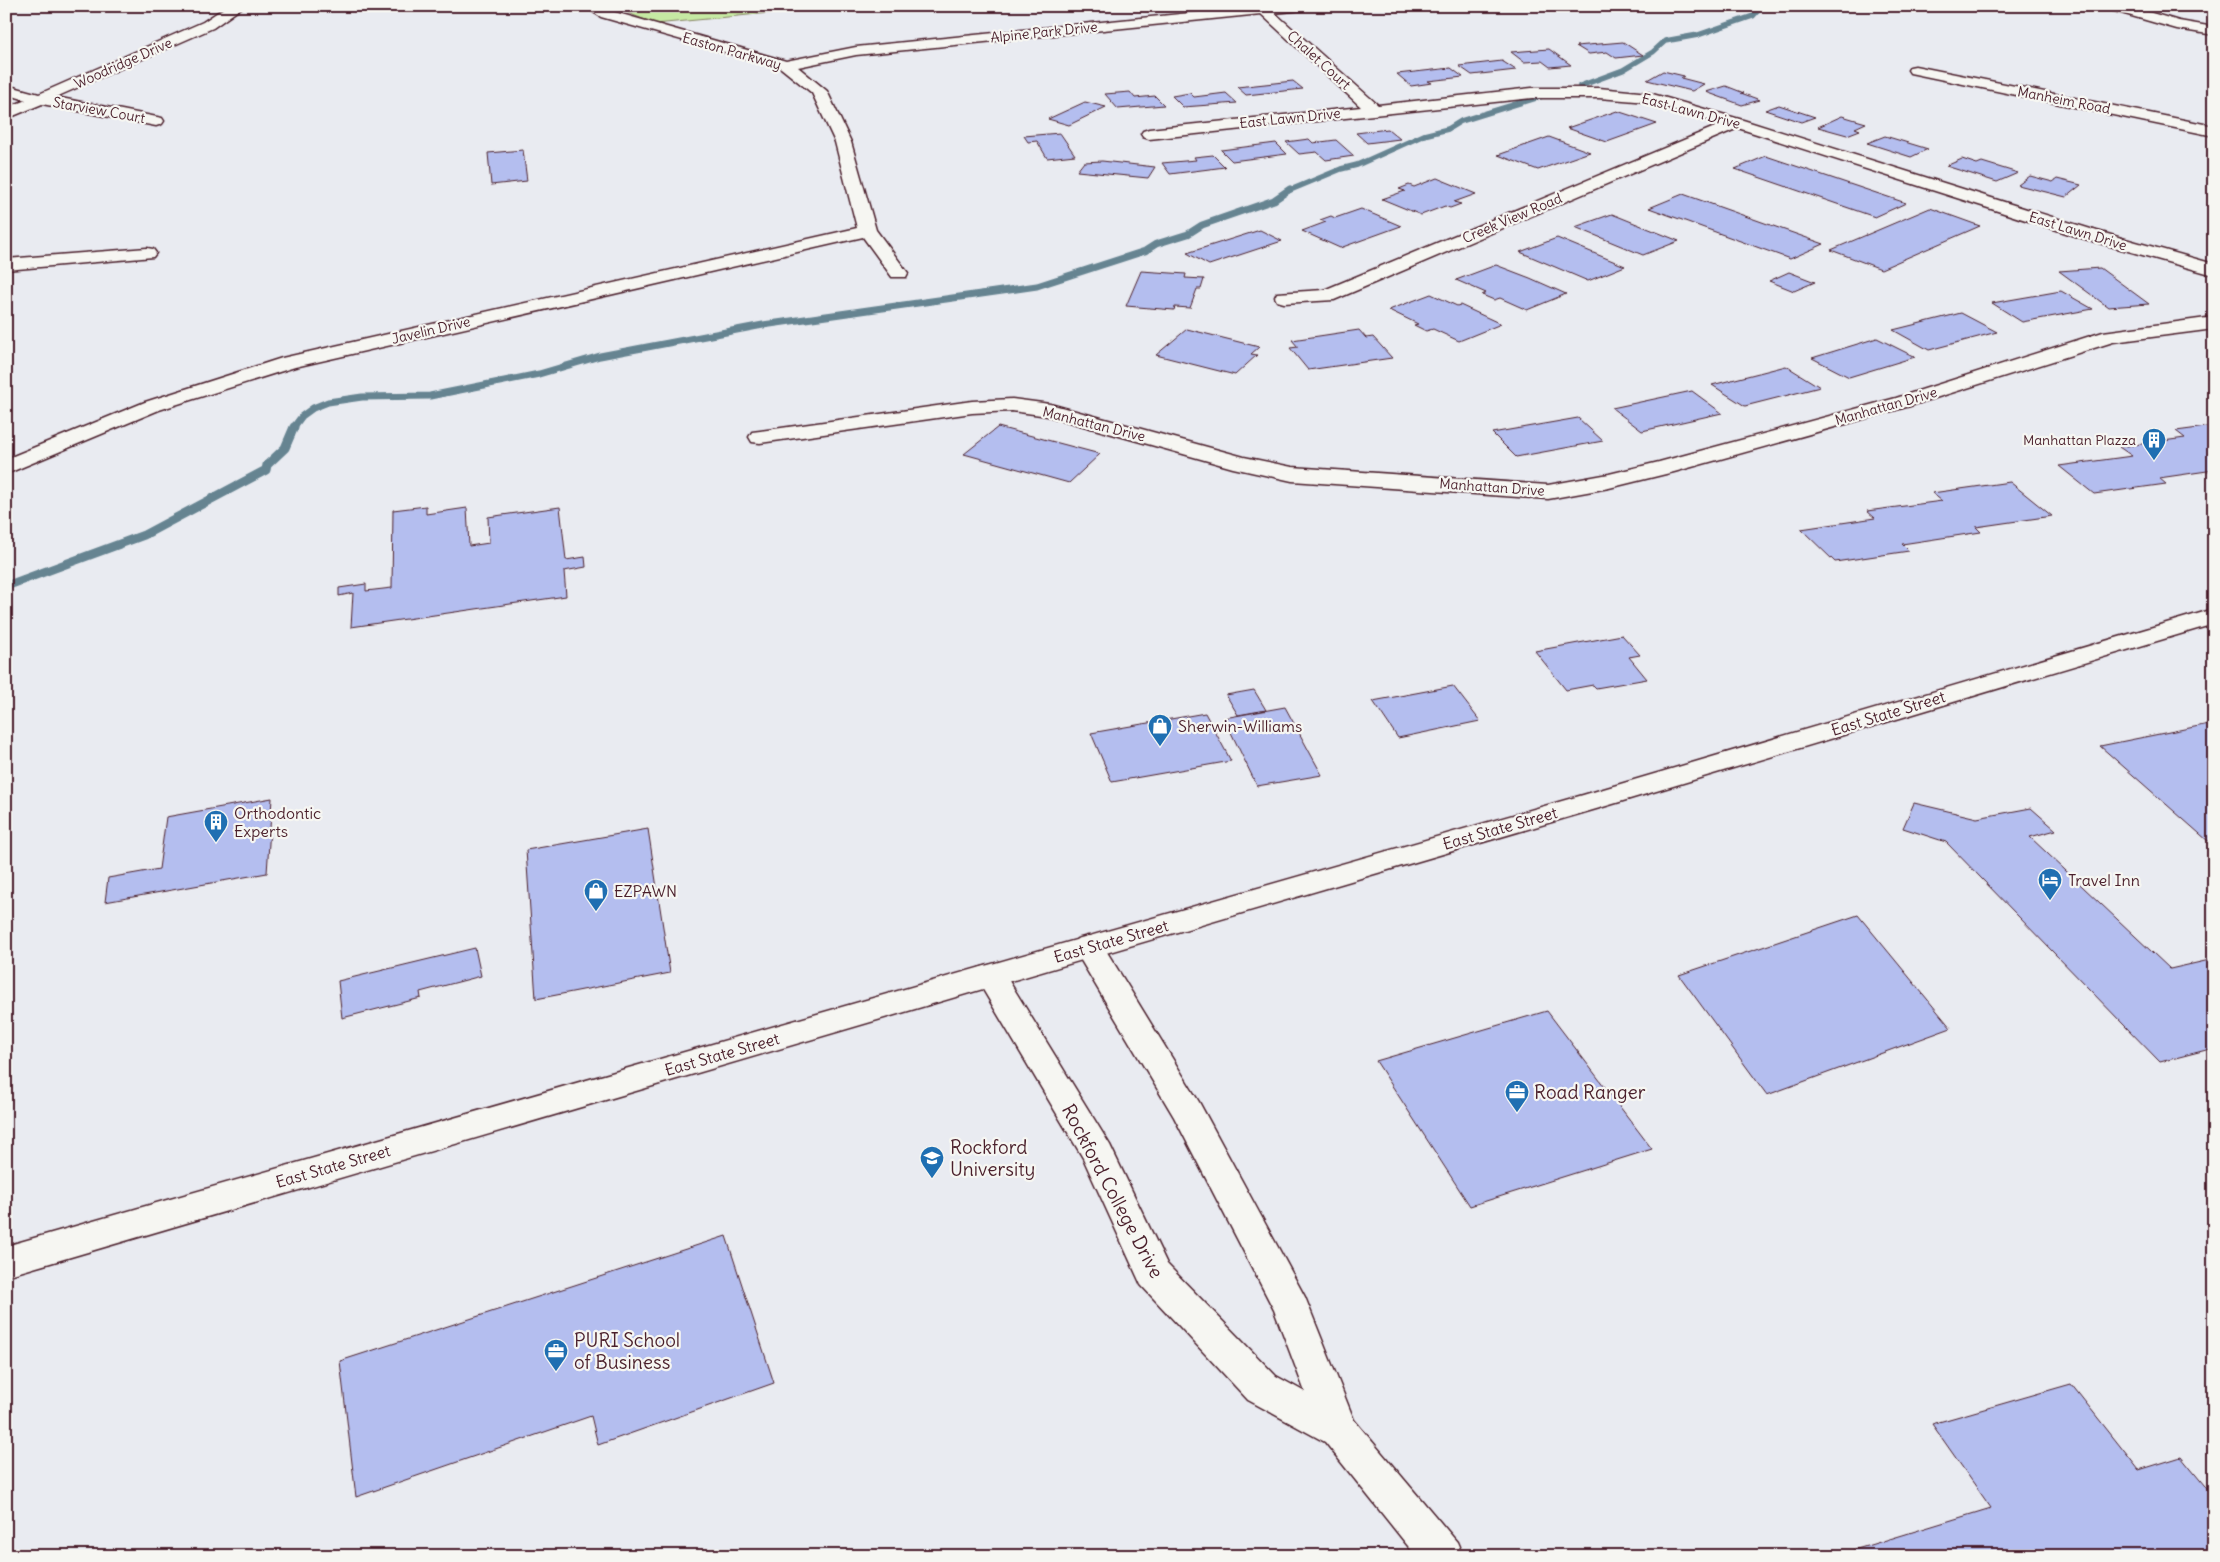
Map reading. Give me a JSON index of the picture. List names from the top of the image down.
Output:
{
  "streets": {
    "street": [
      "Alpine Park Drive",
      "Easton Parkway",
      "Chalet Court",
      "Woodridge Drive",
      "Manheim Road",
      "Starview Court",
      "East Lawn Drive",
      "Creek View Road",
      "Javelin Drive",
      "Manhattan Drive",
      "East State Street",
      "Rockford College Drive"
    ]
  },
  "crossings": [
    ["Alpine Park Drive", "Easton Parkway"],
    ["Alpine Park Drive", "Chalet Court"],
    ["Easton Parkway", "Javelin Drive"],
    ["Chalet Court", "East Lawn Drive"],
    ["Woodridge Drive", "Starview Court"],
    ["East Lawn Drive", "Creek View Road"],
    ["East State Street", "Rockford College Drive"]
  ],
  "places": {
    "building": ["Manhattan Plazza", "Orthodontic Experts"],
    "shop": ["Sherwin-Williams", "EZPAWN"],
    "hotel": ["Travel Inn"],
    "office": ["Road Ranger", "PURI School of Business"],
    "school or university": ["Rockford University"]
  }
}
